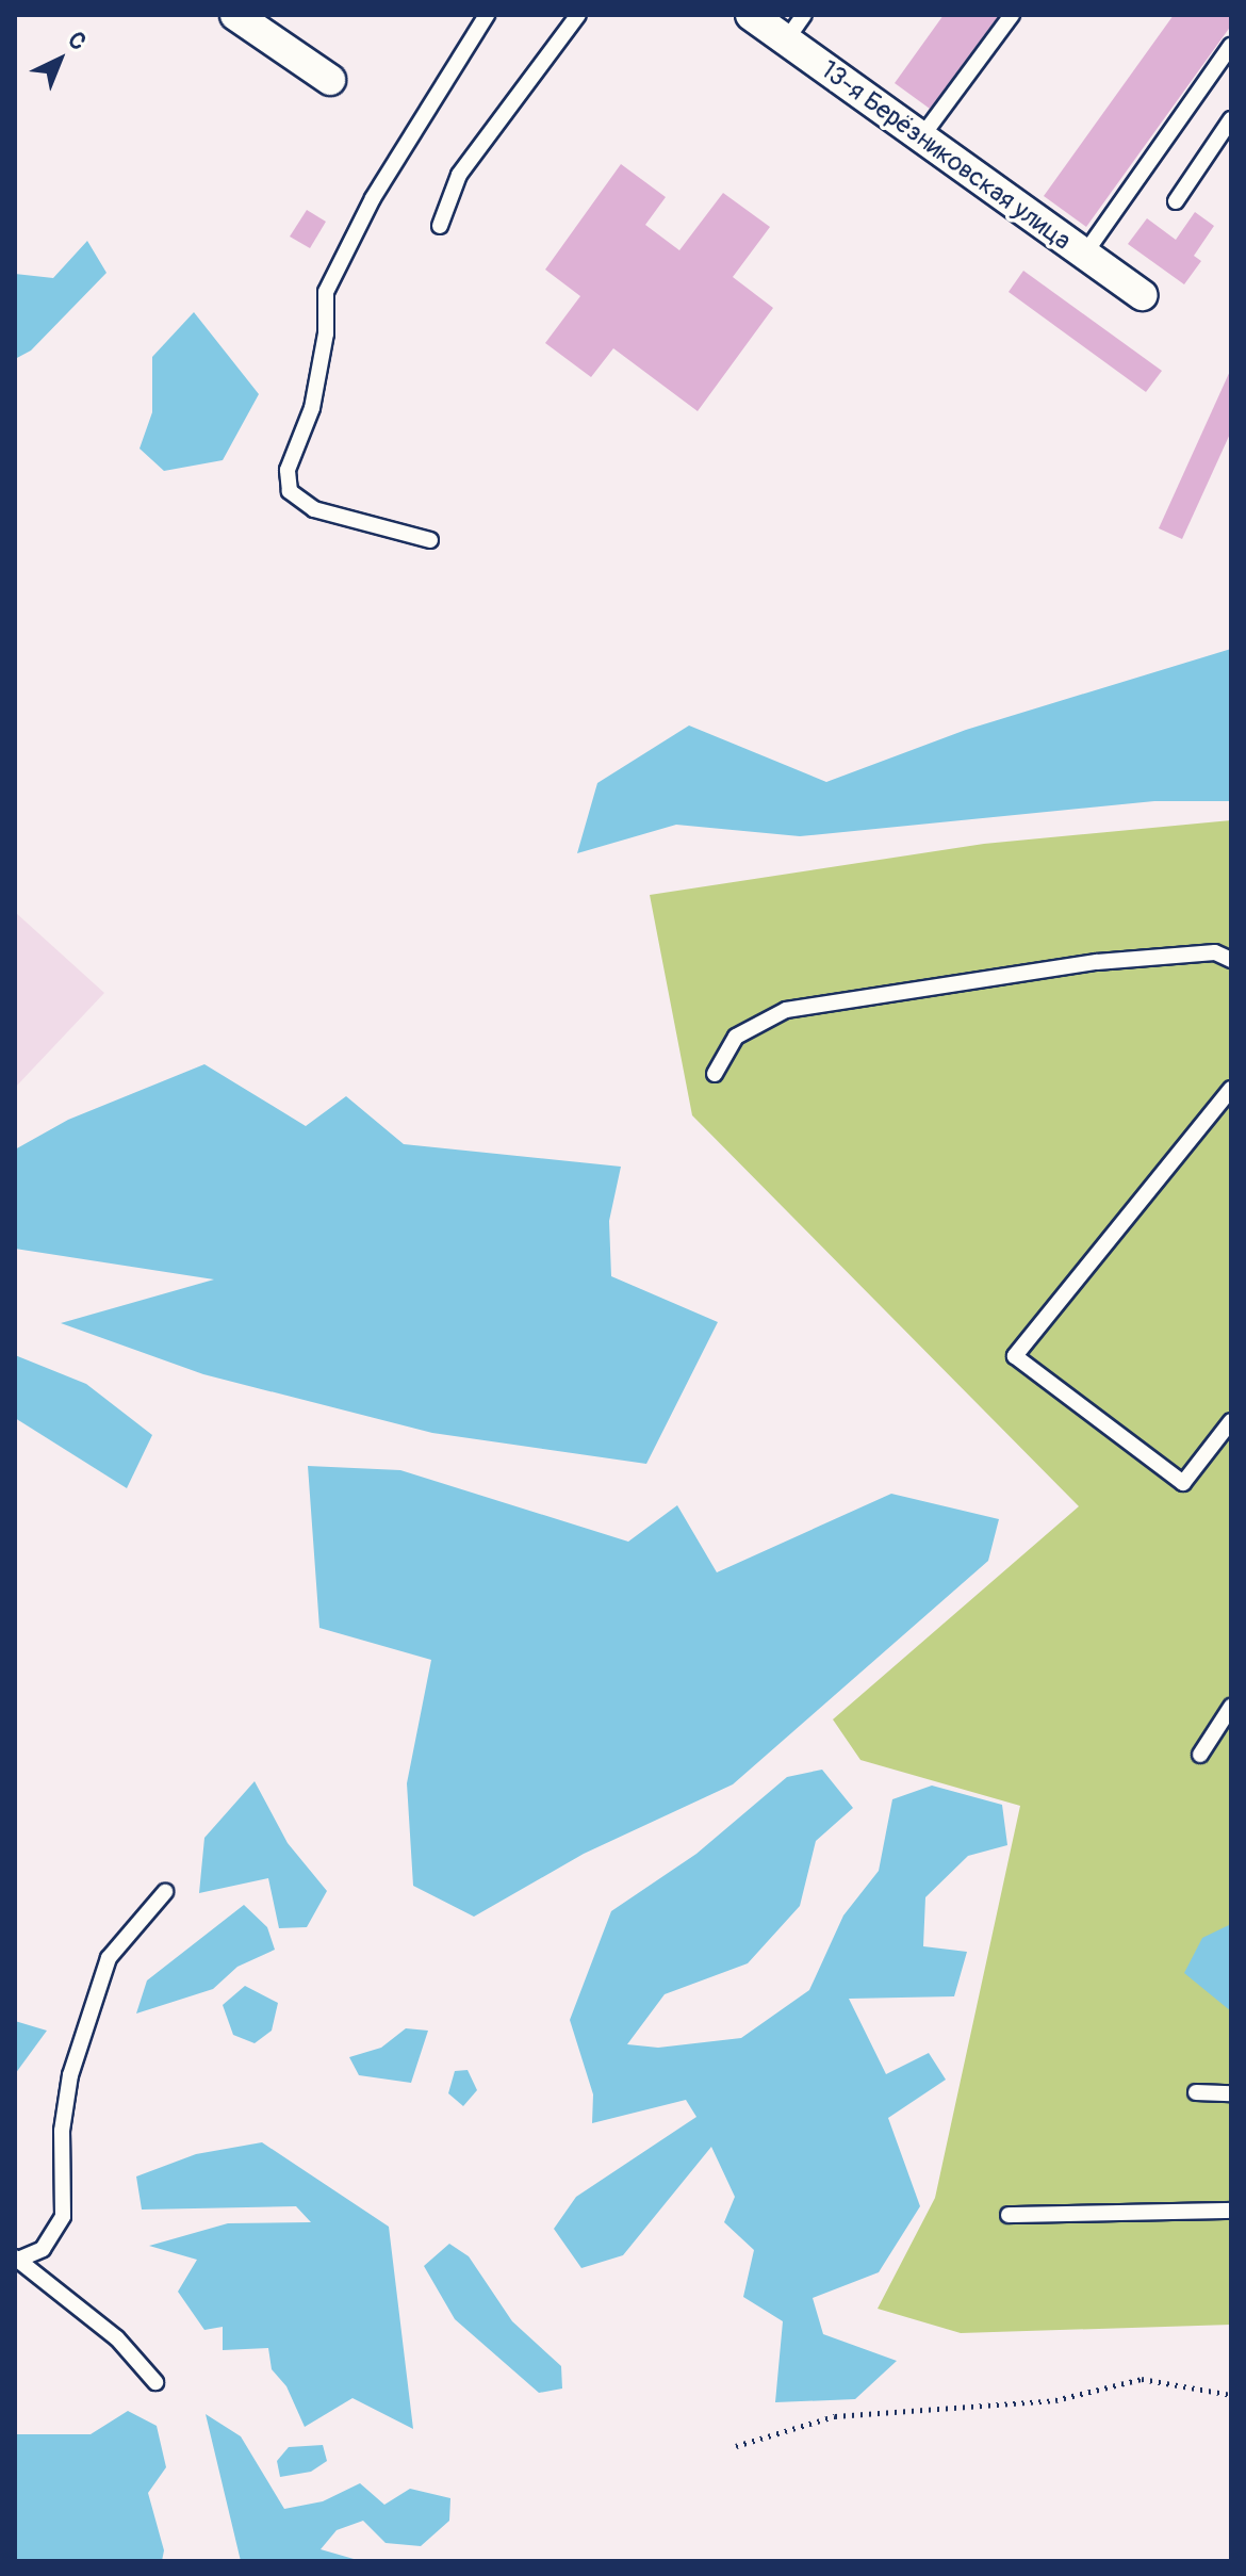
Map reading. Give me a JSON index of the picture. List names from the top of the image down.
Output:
{
  "streets": {
    "street": ["13-я Берёзниковская улица"]
  },
  "north": "top right"
}
